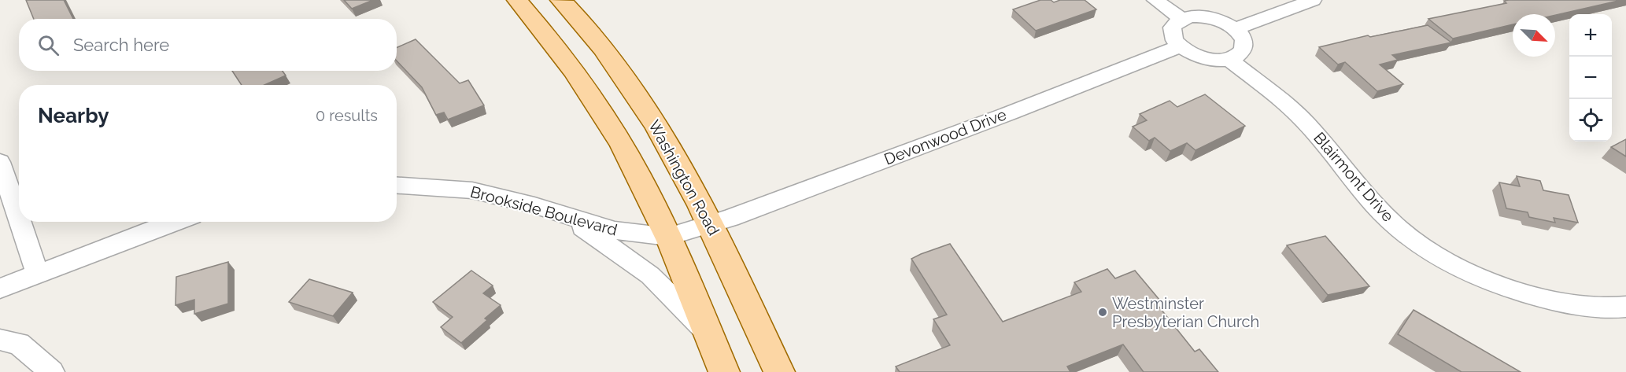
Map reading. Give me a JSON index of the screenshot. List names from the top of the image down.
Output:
{
  "streets": {
    "main road": ["Washington Road"],
    "street": ["Devonwood Drive", "Blairmont Drive", "Brookside Boulevard"]
  },
  "crossings": [
    ["Devonwood Drive", "Washington Road"],
    ["Devonwood Drive", "Brookside Boulevard"]
  ],
  "places": ["Westminster Presbyterian Church"],
  "north": "bottom right",
  "page": {
    "map_buttons": ["+", "−"],
    "search": "Search here",
    "heading": ["Nearby", "0 results"]
  }
}
